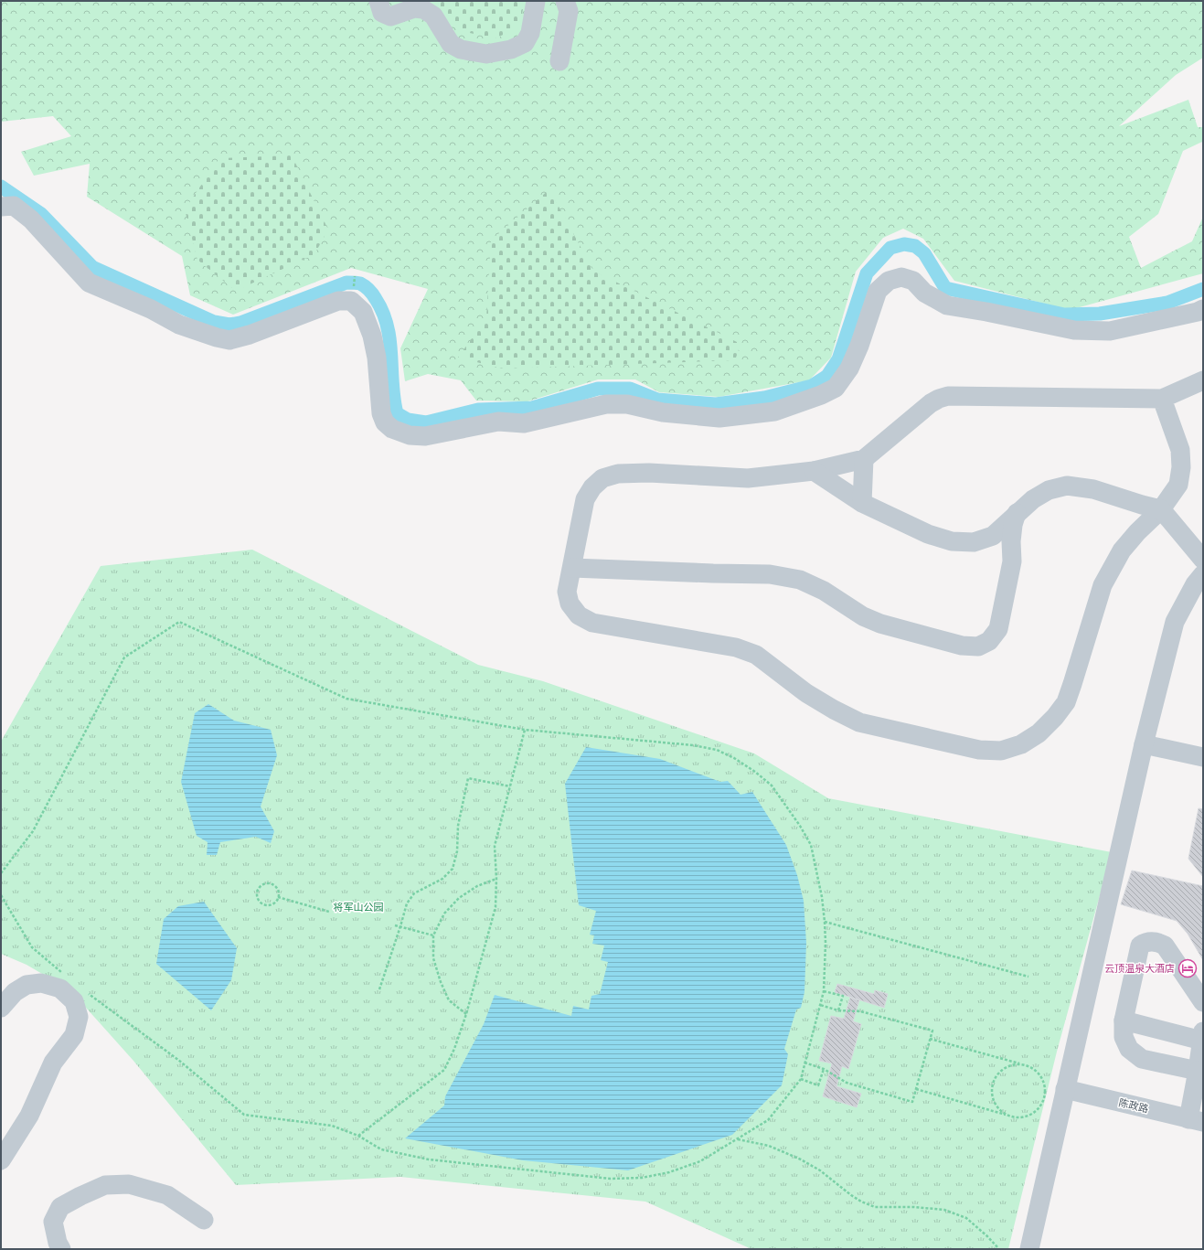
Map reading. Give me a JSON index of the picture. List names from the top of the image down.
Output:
{
  "streets": {
    "street": ["陈政路"]
  },
  "parks": ["将军山公园"],
  "places": {
    "hotel": ["云顶温泉大酒店"]
  }
}
